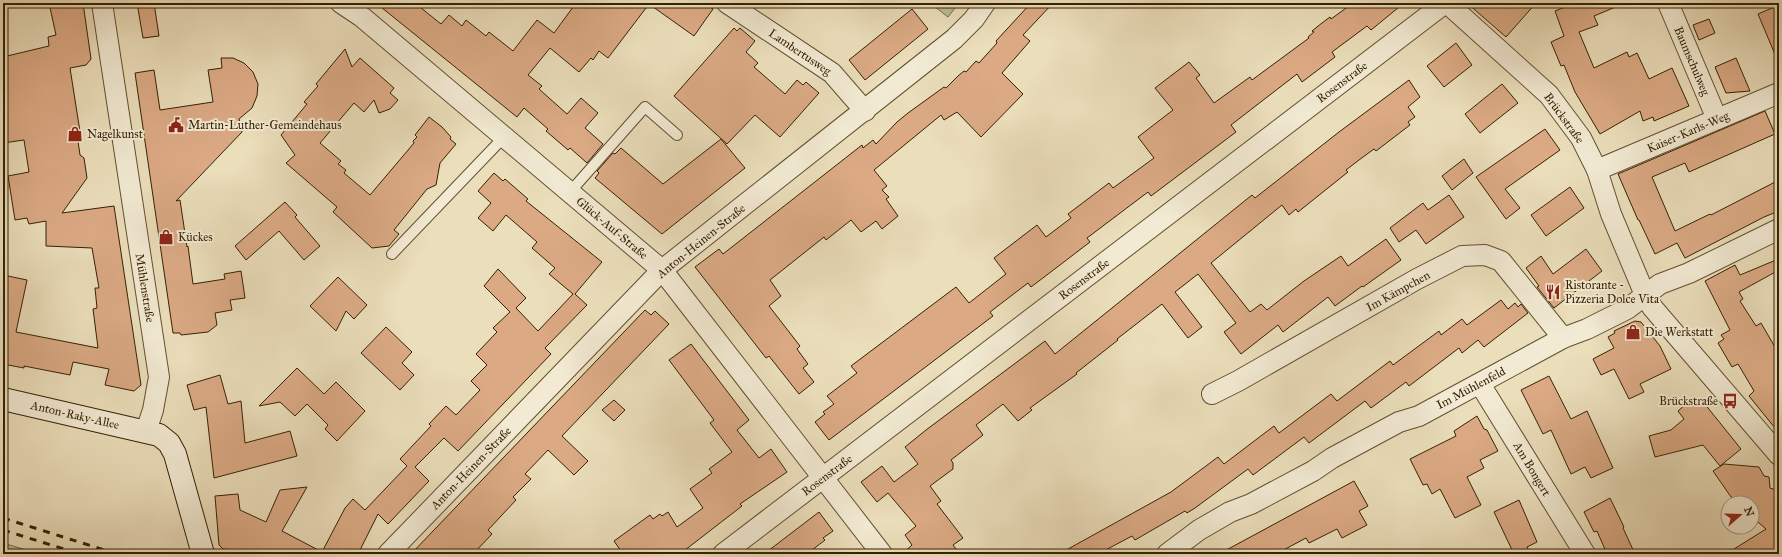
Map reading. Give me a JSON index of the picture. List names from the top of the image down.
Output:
{
  "streets": {
    "street": [
      "Lambertusweg",
      "Baumschulweg",
      "Rosenstraße",
      "Brückstraße",
      "Kaiser-Karls-Weg",
      "Glück-Auf-Straße",
      "Anton-Heinen-Straße",
      "Mühlenstraße",
      "Im Kämpchen",
      "Im Mühlenfeld",
      "Anton-Raky-Allee",
      "Am Bongert"
    ]
  },
  "crossings": [
    ["Lambertusweg", "Anton-Heinen-Straße"],
    ["Baumschulweg", "Kaiser-Karls-Weg"],
    ["Rosenstraße", "Brückstraße"],
    ["Rosenstraße", "Glück-Auf-Straße"],
    ["Brückstraße", "Kaiser-Karls-Weg"],
    ["Brückstraße", "Im Mühlenfeld"],
    ["Glück-Auf-Straße", "Anton-Heinen-Straße"],
    ["Mühlenstraße", "Anton-Raky-Allee"],
    ["Im Kämpchen", "Im Mühlenfeld"],
    ["Im Mühlenfeld", "Am Bongert"]
  ],
  "places": {
    "public building": ["Martin-Luther-Gemeindehaus"],
    "shop": ["Nagelkunst", "Kückes", "Die Werkstatt"],
    "restaurant": ["Ristorante - Pizzeria Dolce Vita"],
    "bus stop": ["Brückstraße"]
  },
  "north": "right"
}
